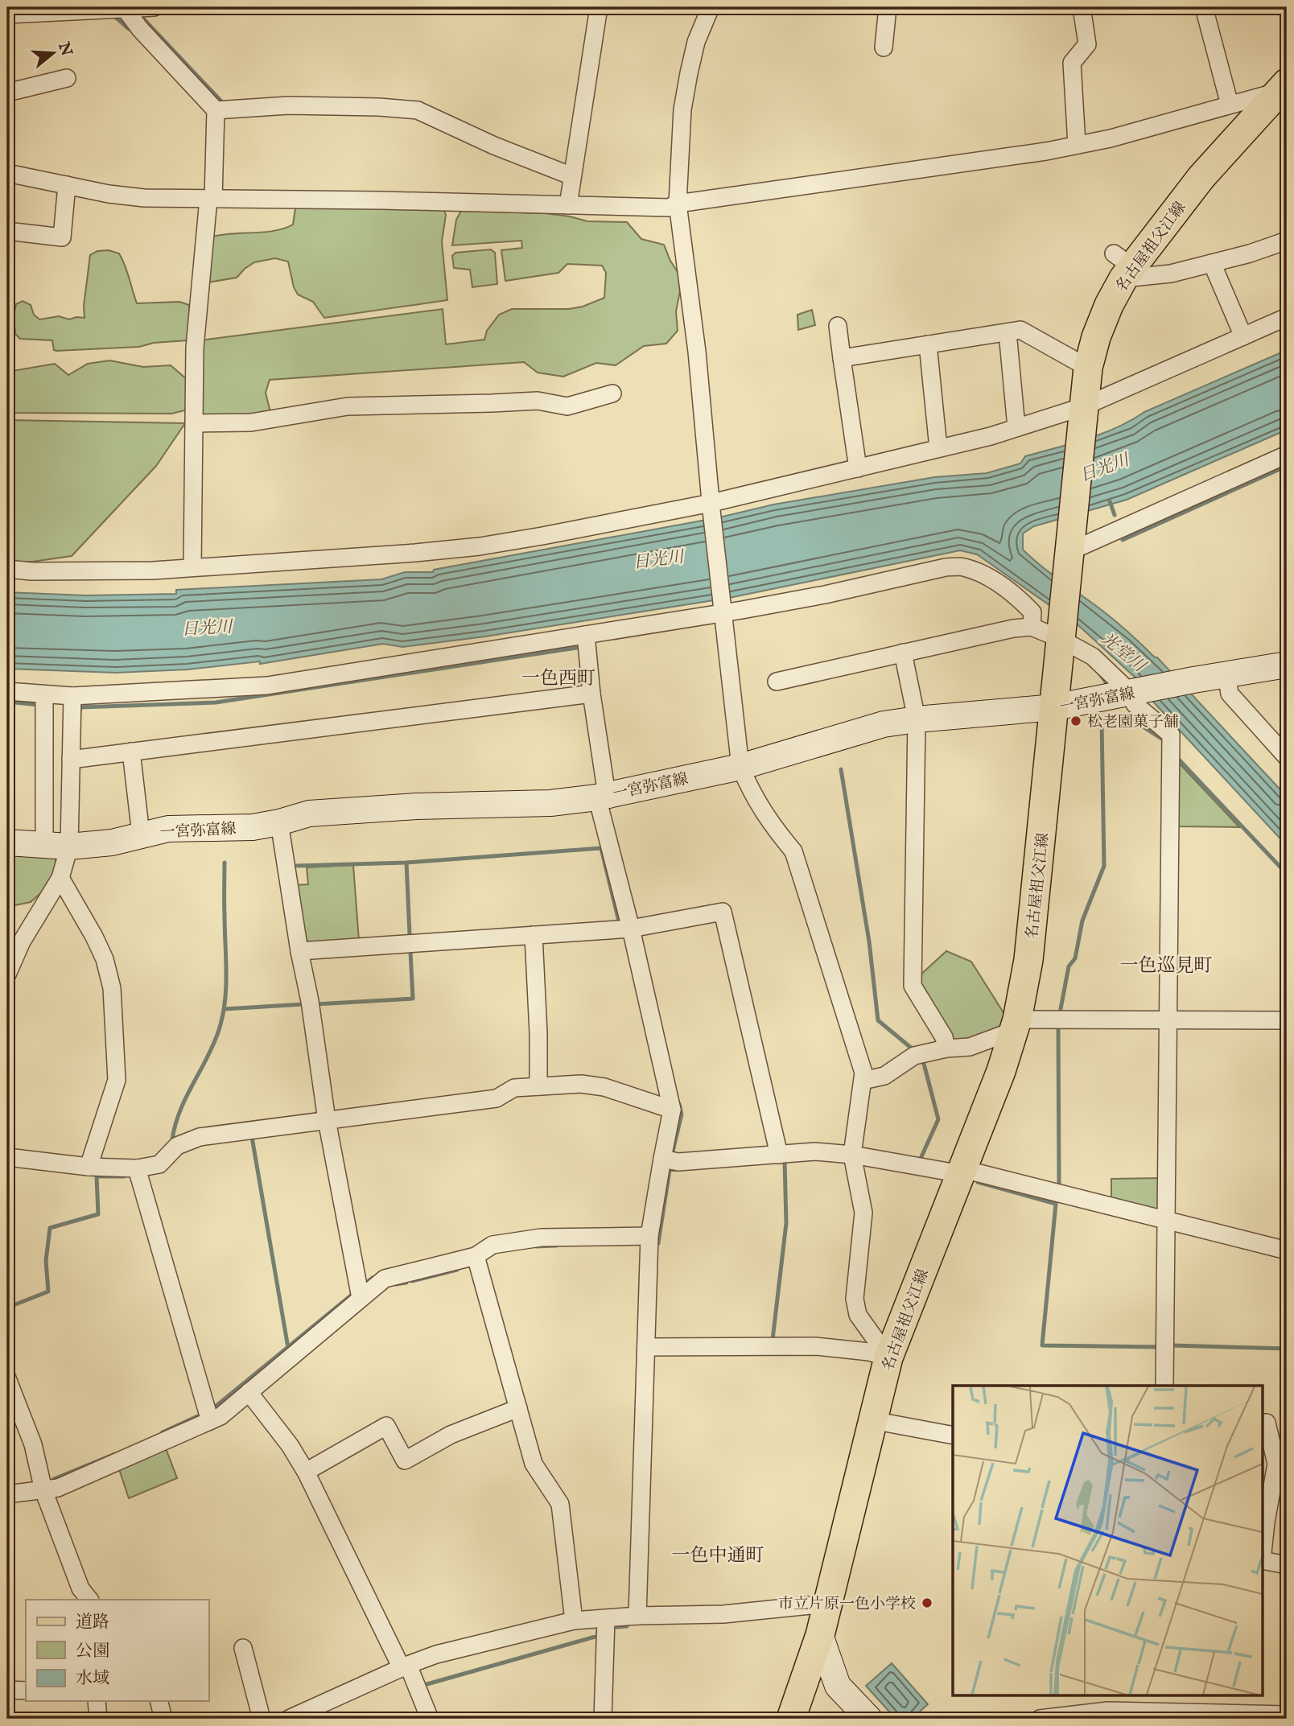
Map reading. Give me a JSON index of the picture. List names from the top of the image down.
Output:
{
  "streets": {
    "main road": ["名古屋祖父江線", "一宮弥富線"]
  },
  "crossings": [
    ["名古屋祖父江線", "一宮弥富線"]
  ],
  "districts": ["一色西町", "一色巡見町", "一色中通町"],
  "water": ["日光川", "光堂川"],
  "places": ["松老園菓子舗", "市立片原一色小学校"],
  "legend": ["道路", "公園", "水域"],
  "north": "right"
}
